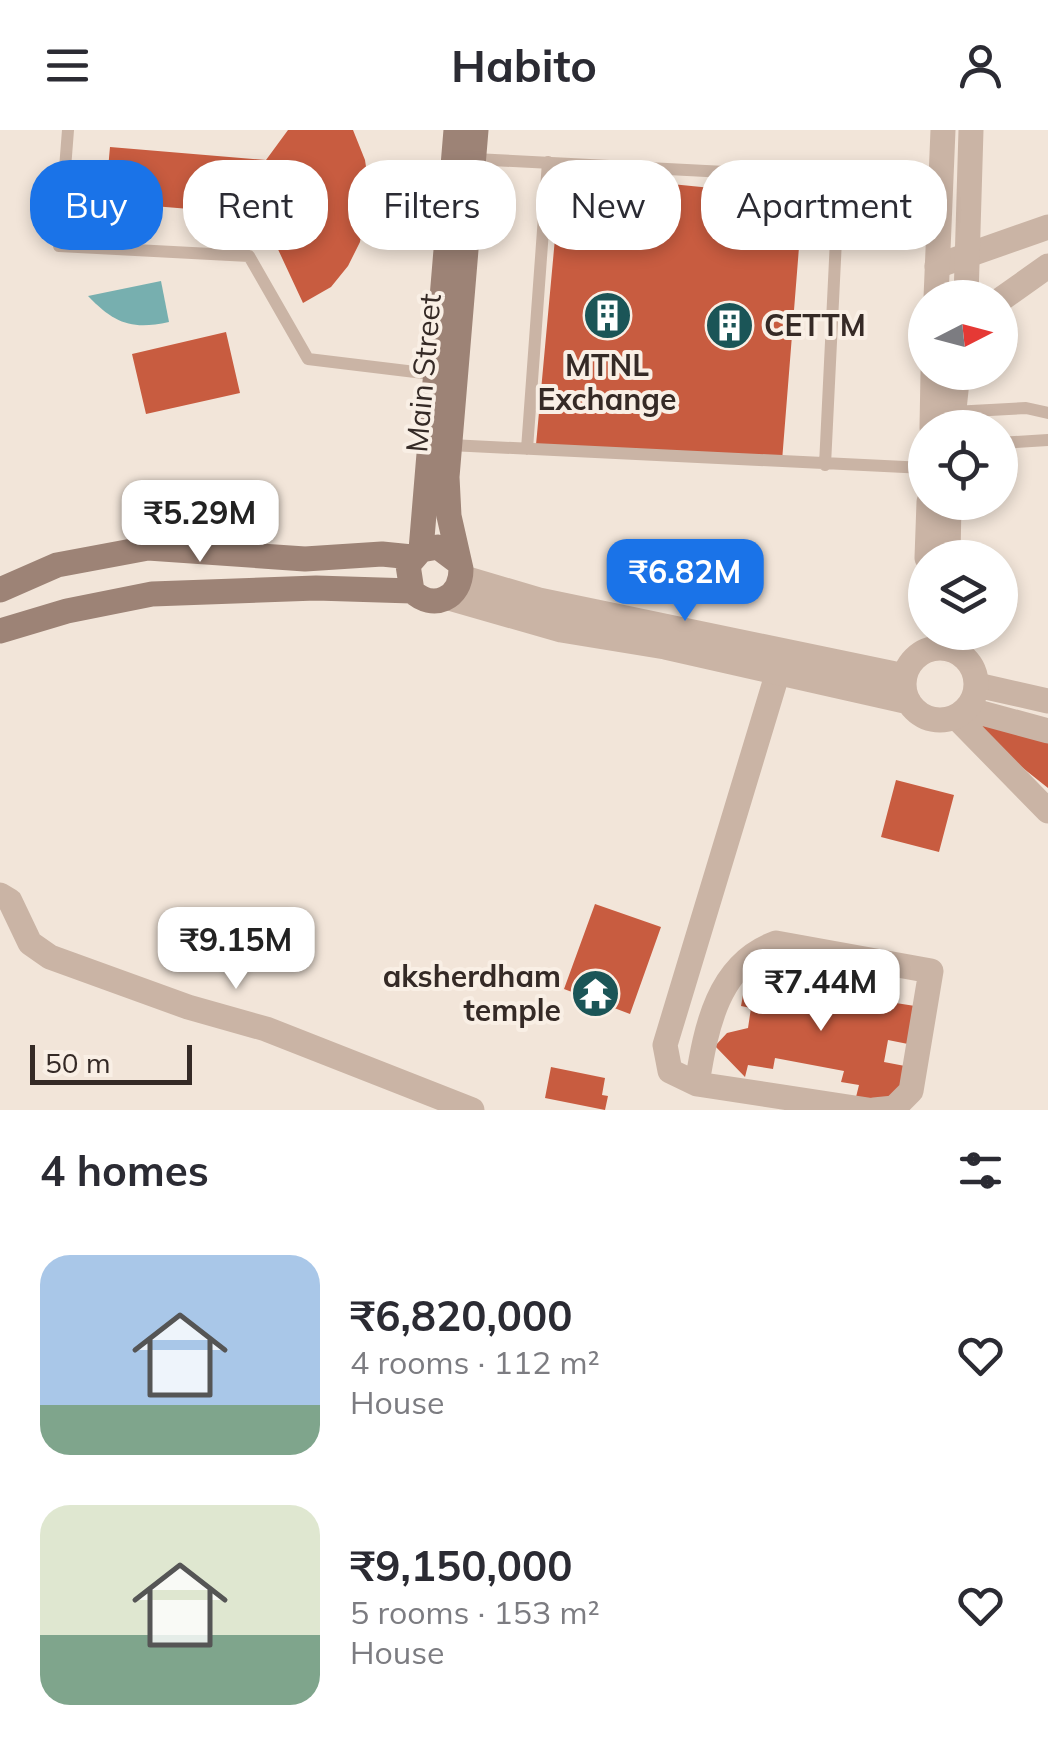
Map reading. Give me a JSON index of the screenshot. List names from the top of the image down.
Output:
{
  "streets": {
    "main road": ["Main Street"]
  },
  "places": {
    "building": ["MTNL Exchange", "CETTM"],
    "temple": ["aksherdham temple"]
  },
  "scale_bar": "50 m",
  "north": "right",
  "page": {
    "header": "Habito",
    "chip": [
      "Buy",
      "Rent",
      "Filters",
      "New",
      "Apartment"
    ],
    "price": [
      "₹5.29M",
      "₹6.82M",
      "₹9.15M",
      "₹7.44M"
    ],
    "scale": "50 m",
    "heading": "4 homes",
    "list": [
      {
        "name": "₹6,820,000",
        "note": "4 rooms · 112 m² · House"
      },
      {
        "name": "₹9,150,000",
        "note": "5 rooms · 153 m² · House"
      }
    ]
  }
}
